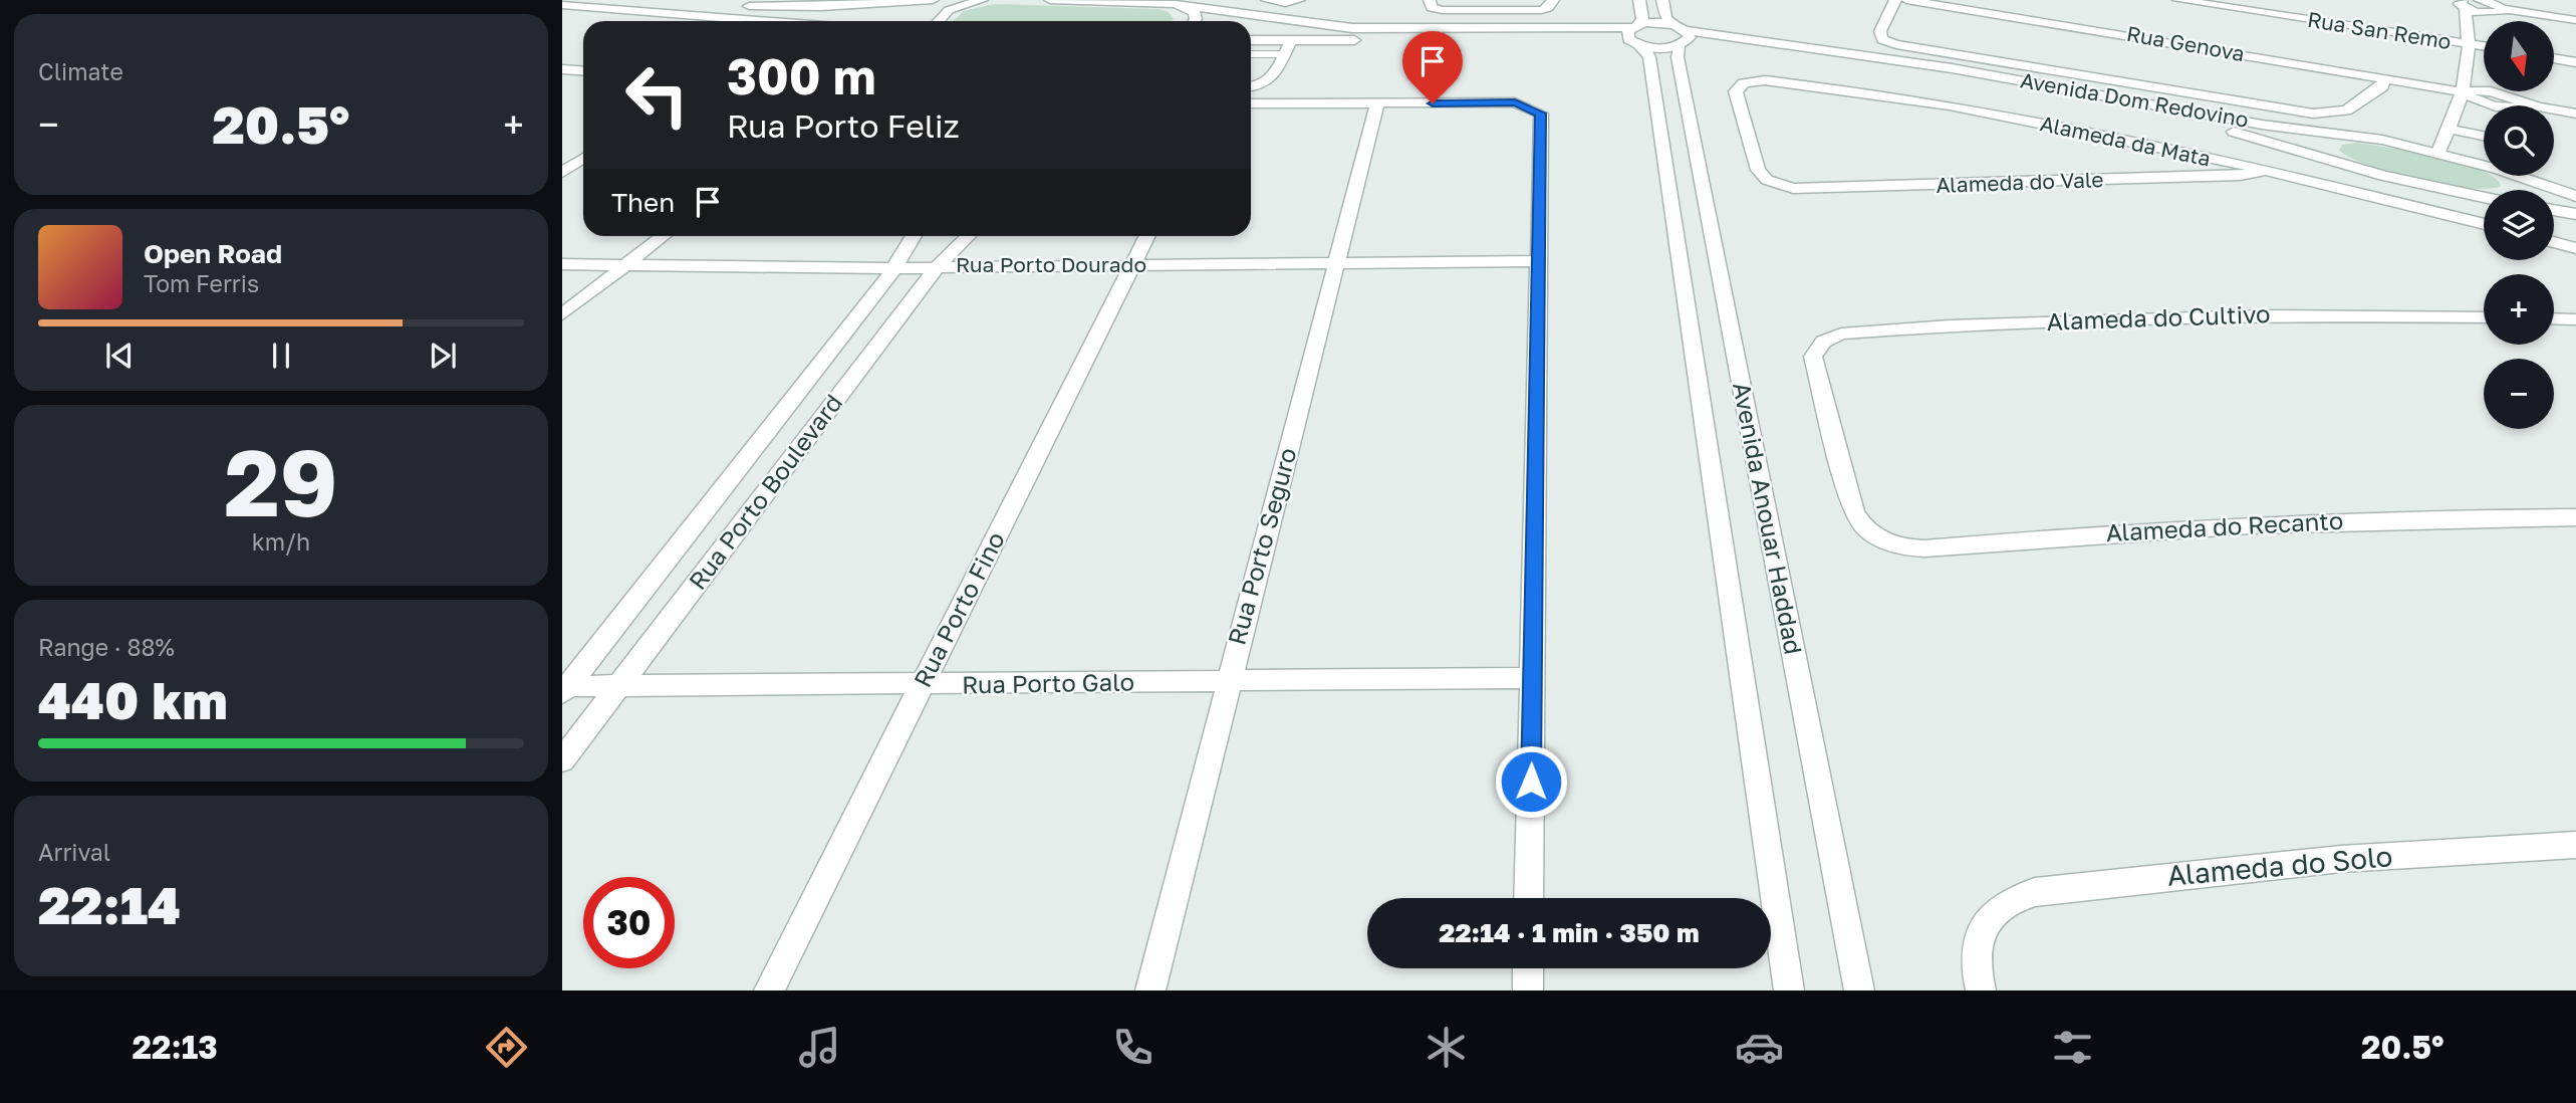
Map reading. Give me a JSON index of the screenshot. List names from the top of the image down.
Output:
{
  "streets": {
    "street": [
      "Rua San Remo",
      "Rua Genova",
      "Avenida Dom Redovino",
      "Alameda da Mata",
      "Alameda do Vale",
      "Rua Porto Dourado",
      "Alameda do Cultivo",
      "Rua Porto Boulevard",
      "Avenida Anouar Haddad",
      "Alameda do Recanto",
      "Rua Porto Seguro",
      "Rua Porto Fino",
      "Rua Porto Galo",
      "Alameda do Solo"
    ]
  },
  "crossings": [
    ["Avenida Dom Redovino", "Avenida Anouar Haddad"],
    ["Alameda da Mata", "Alameda do Vale"],
    ["Rua Porto Dourado", "Rua Porto Boulevard"],
    ["Rua Porto Dourado", "Rua Porto Seguro"],
    ["Rua Porto Dourado", "Rua Porto Fino"],
    ["Alameda do Cultivo", "Alameda do Recanto"],
    ["Rua Porto Boulevard", "Rua Porto Galo"],
    ["Rua Porto Seguro", "Rua Porto Galo"],
    ["Rua Porto Fino", "Rua Porto Galo"]
  ],
  "north": "bottom",
  "page": {
    "tile": [
      "Climate",
      ["29", "km/h"],
      ["Range · 88%", "440 km"],
      ["Arrival", "22:14"]
    ],
    "map_buttons": ["+", "−"],
    "turn": ["300 m", "Rua Porto Feliz"],
    "heat": ["−", "20.5°", "+"],
    "then": "Then",
    "song": ["Open Road", "Tom Ferris"],
    "limit": "30",
    "trip": "22:14 · 1 min · 350 m",
    "tabs": ["22:13", "20.5°"]
  }
}
